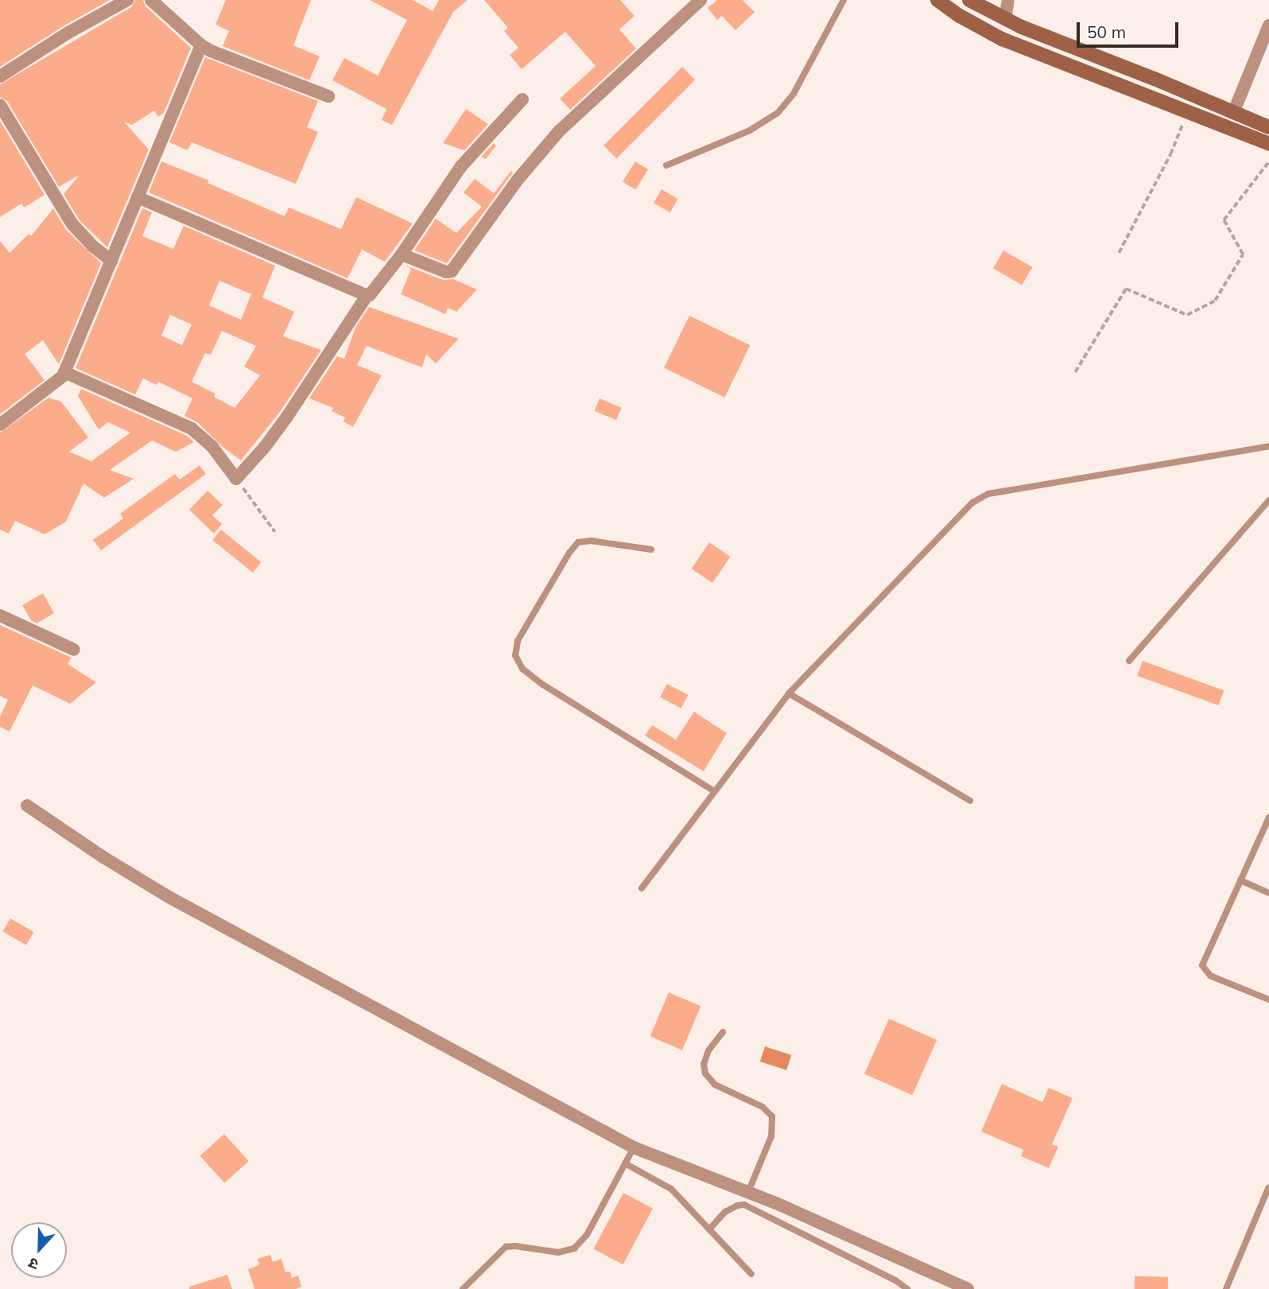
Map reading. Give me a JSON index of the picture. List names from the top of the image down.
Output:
{
  "scale_bar": "50 m",
  "north": "bottom"
}
